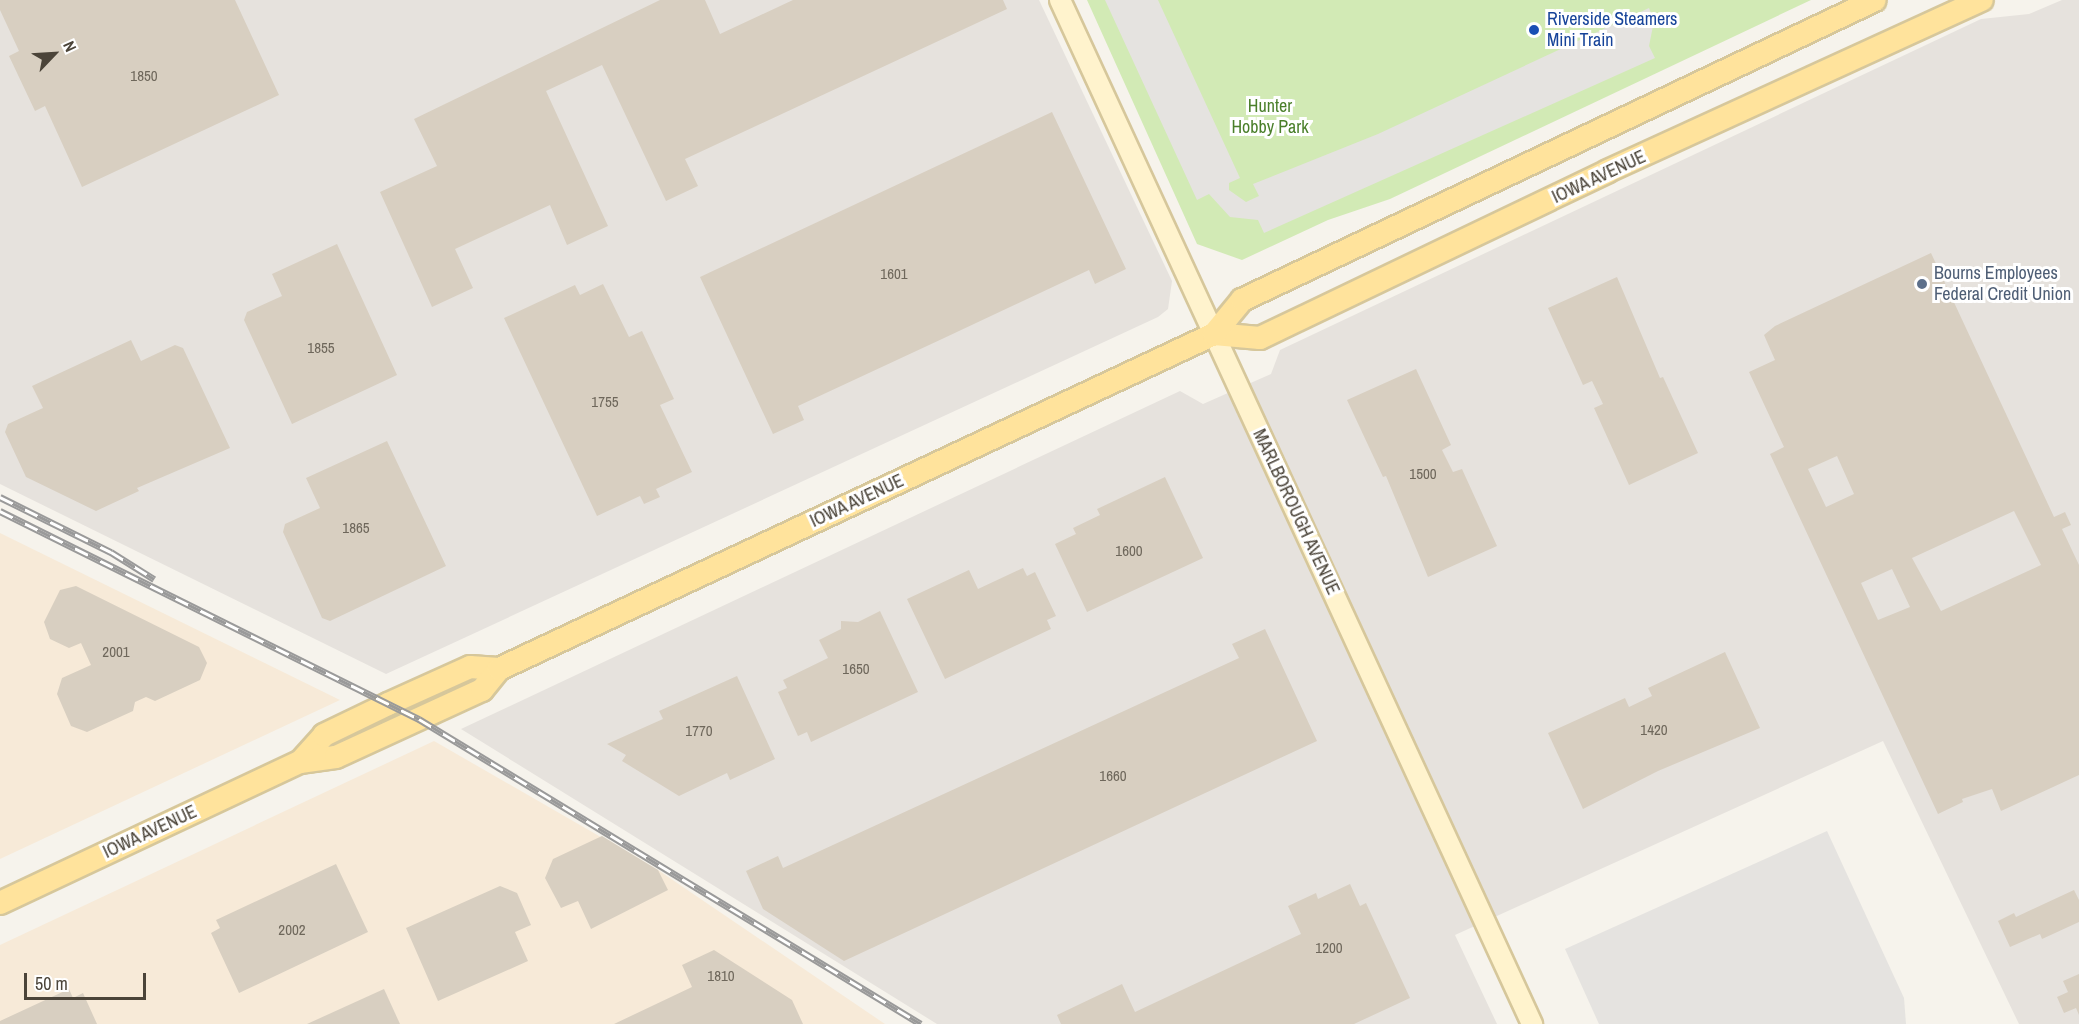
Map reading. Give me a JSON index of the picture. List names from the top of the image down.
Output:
{
  "streets": {
    "main road": ["IOWA AVENUE"],
    "street": ["MARLBOROUGH AVENUE"]
  },
  "crossings": [
    ["IOWA AVENUE", "MARLBOROUGH AVENUE"]
  ],
  "parks": ["Hunter Hobby Park"],
  "places": ["Riverside Steamers Mini Train", "Bourns Employees Federal Credit Union"],
  "house_numbers": [
    "1850",
    "1601",
    "1855",
    "1755",
    "1500",
    "1865",
    "1600",
    "2001",
    "1650",
    "1420",
    "1770",
    "1660",
    "2002",
    "1200",
    "1810"
  ],
  "scale_bar": "50 m",
  "north": "top right"
}
